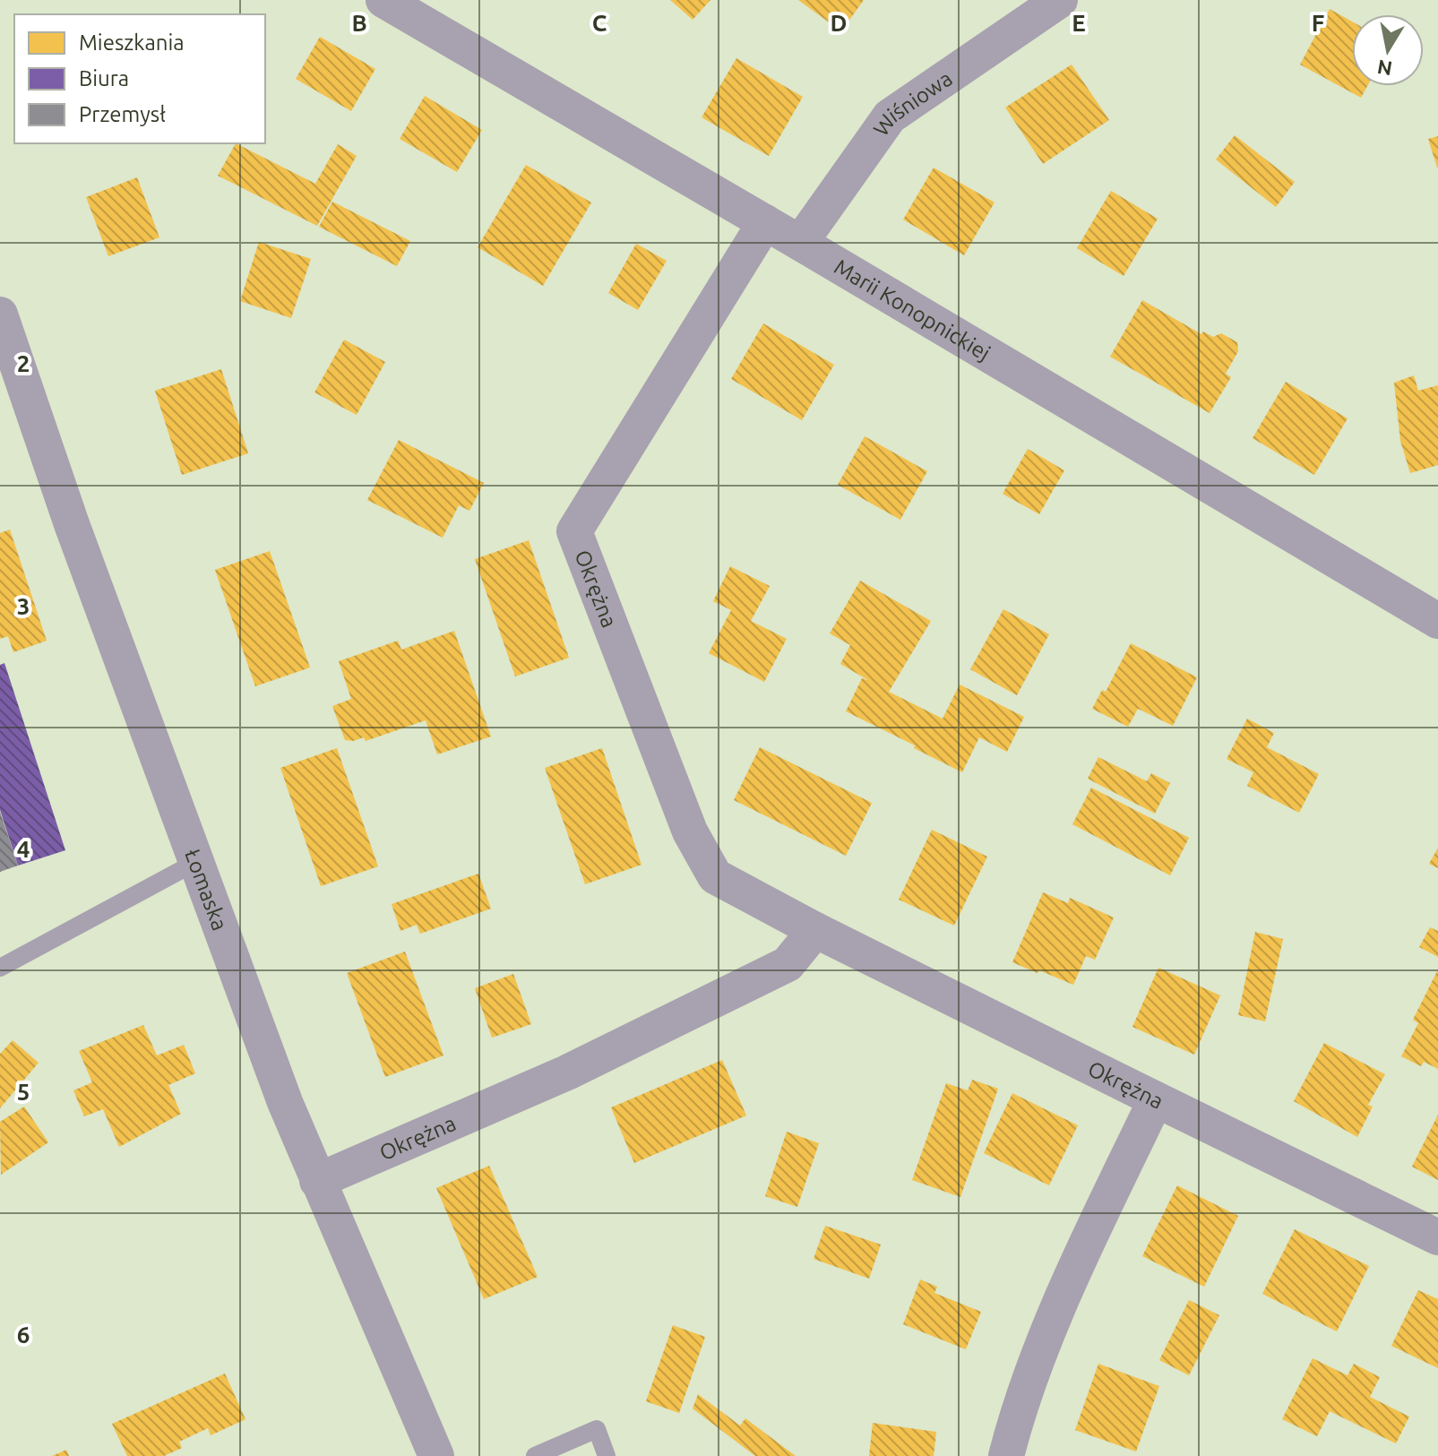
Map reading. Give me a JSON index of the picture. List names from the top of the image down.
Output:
{
  "streets": {
    "street": [
      "Wiśniowa",
      "Marii Konopnickiej",
      "Okrężna",
      "Łomaska"
    ]
  },
  "crossings": [
    ["Wiśniowa", "Marii Konopnickiej"],
    ["Marii Konopnickiej", "Okrężna"],
    ["Okrężna", "Łomaska"]
  ],
  "legend": ["Mieszkania", "Biura", "Przemysł"],
  "north": "bottom",
  "grid": {
    "columns": [
      "B",
      "C",
      "D",
      "E",
      "F"
    ],
    "rows": [
      "2",
      "3",
      "4",
      "5",
      "6"
    ]
  }
}
